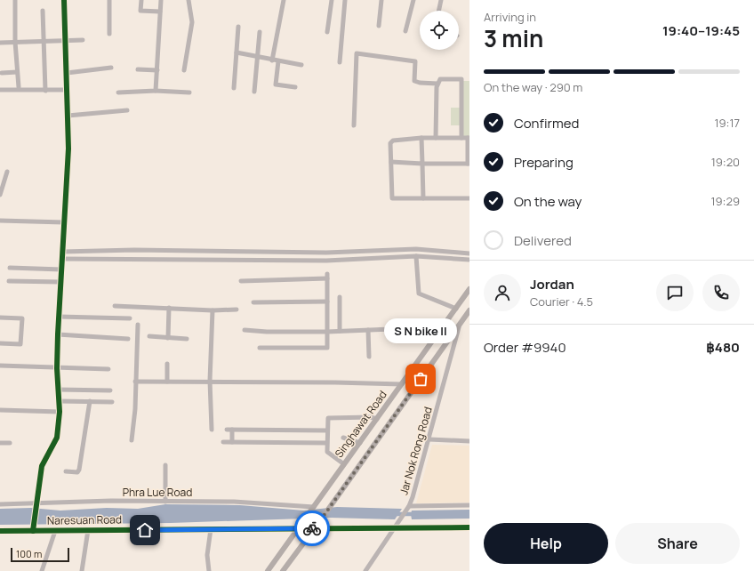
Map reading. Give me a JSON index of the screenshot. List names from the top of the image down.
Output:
{
  "streets": {
    "main road": ["Singhawat Road"],
    "street": ["Jar Nok Rong Road", "Phra Lue Road", "Naresuan Road"]
  },
  "crossings": [
    ["Singhawat Road", "Jar Nok Rong Road"],
    ["Singhawat Road", "Phra Lue Road"],
    ["Singhawat Road", "Naresuan Road"],
    ["Jar Nok Rong Road", "Naresuan Road"]
  ],
  "places": ["S N bike II"],
  "scale_bar": "100 m",
  "page": {
    "heading": ["3 min", "Arriving in", "19:40–19:45"],
    "panel": [
      "Jordan",
      "Courier · 4.5",
      "Order #9940",
      "฿480"
    ],
    "bar": "On the way · 290 m",
    "list": [
      ["Confirmed", "19:17"],
      ["Preparing", "19:20"],
      ["On the way", "19:29"],
      "Delivered"
    ],
    "bubble": "S N bike II",
    "buttons": ["Help", "Share"],
    "scale": "100 m"
  }
}
